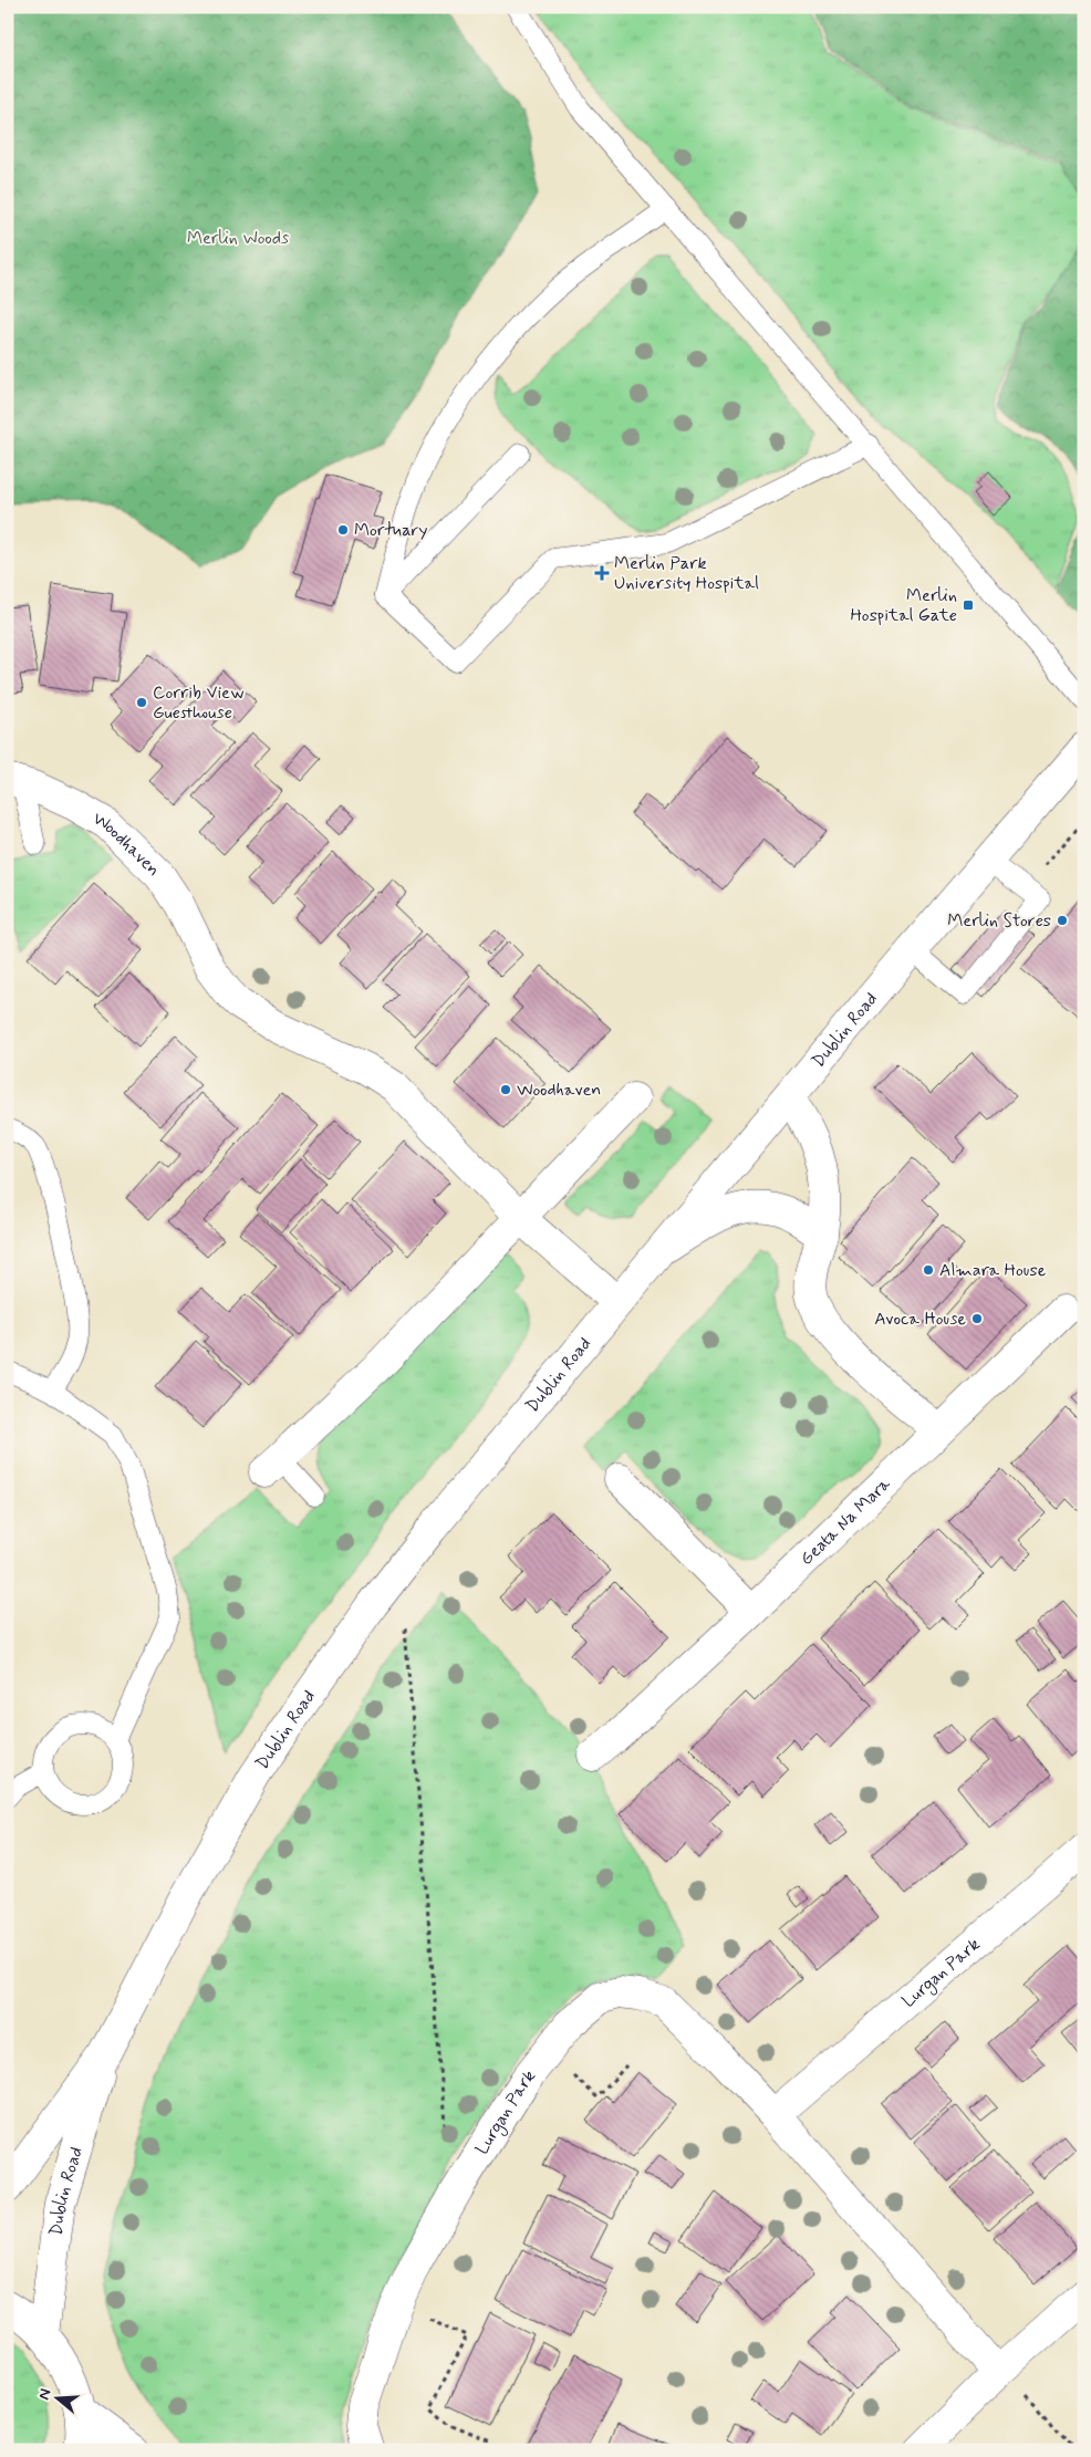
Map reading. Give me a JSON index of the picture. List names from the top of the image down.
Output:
{
  "streets": {
    "street": [
      "Woodhaven",
      "Dublin Road",
      "Geata Na Mara",
      "Lurgan Park"
    ]
  },
  "crossings": [
    ["Woodhaven", "Dublin Road"]
  ],
  "parks": ["Merlin Woods"],
  "places": {
    "other": [
      "Mortuary",
      "Corrib View Guesthouse",
      "Merlin Stores",
      "Woodhaven",
      "Almara House",
      "Avoca House"
    ],
    "health": ["Merlin Park University Hospital"],
    "transit": ["Merlin Hospital Gate"]
  },
  "north": "left"
}
